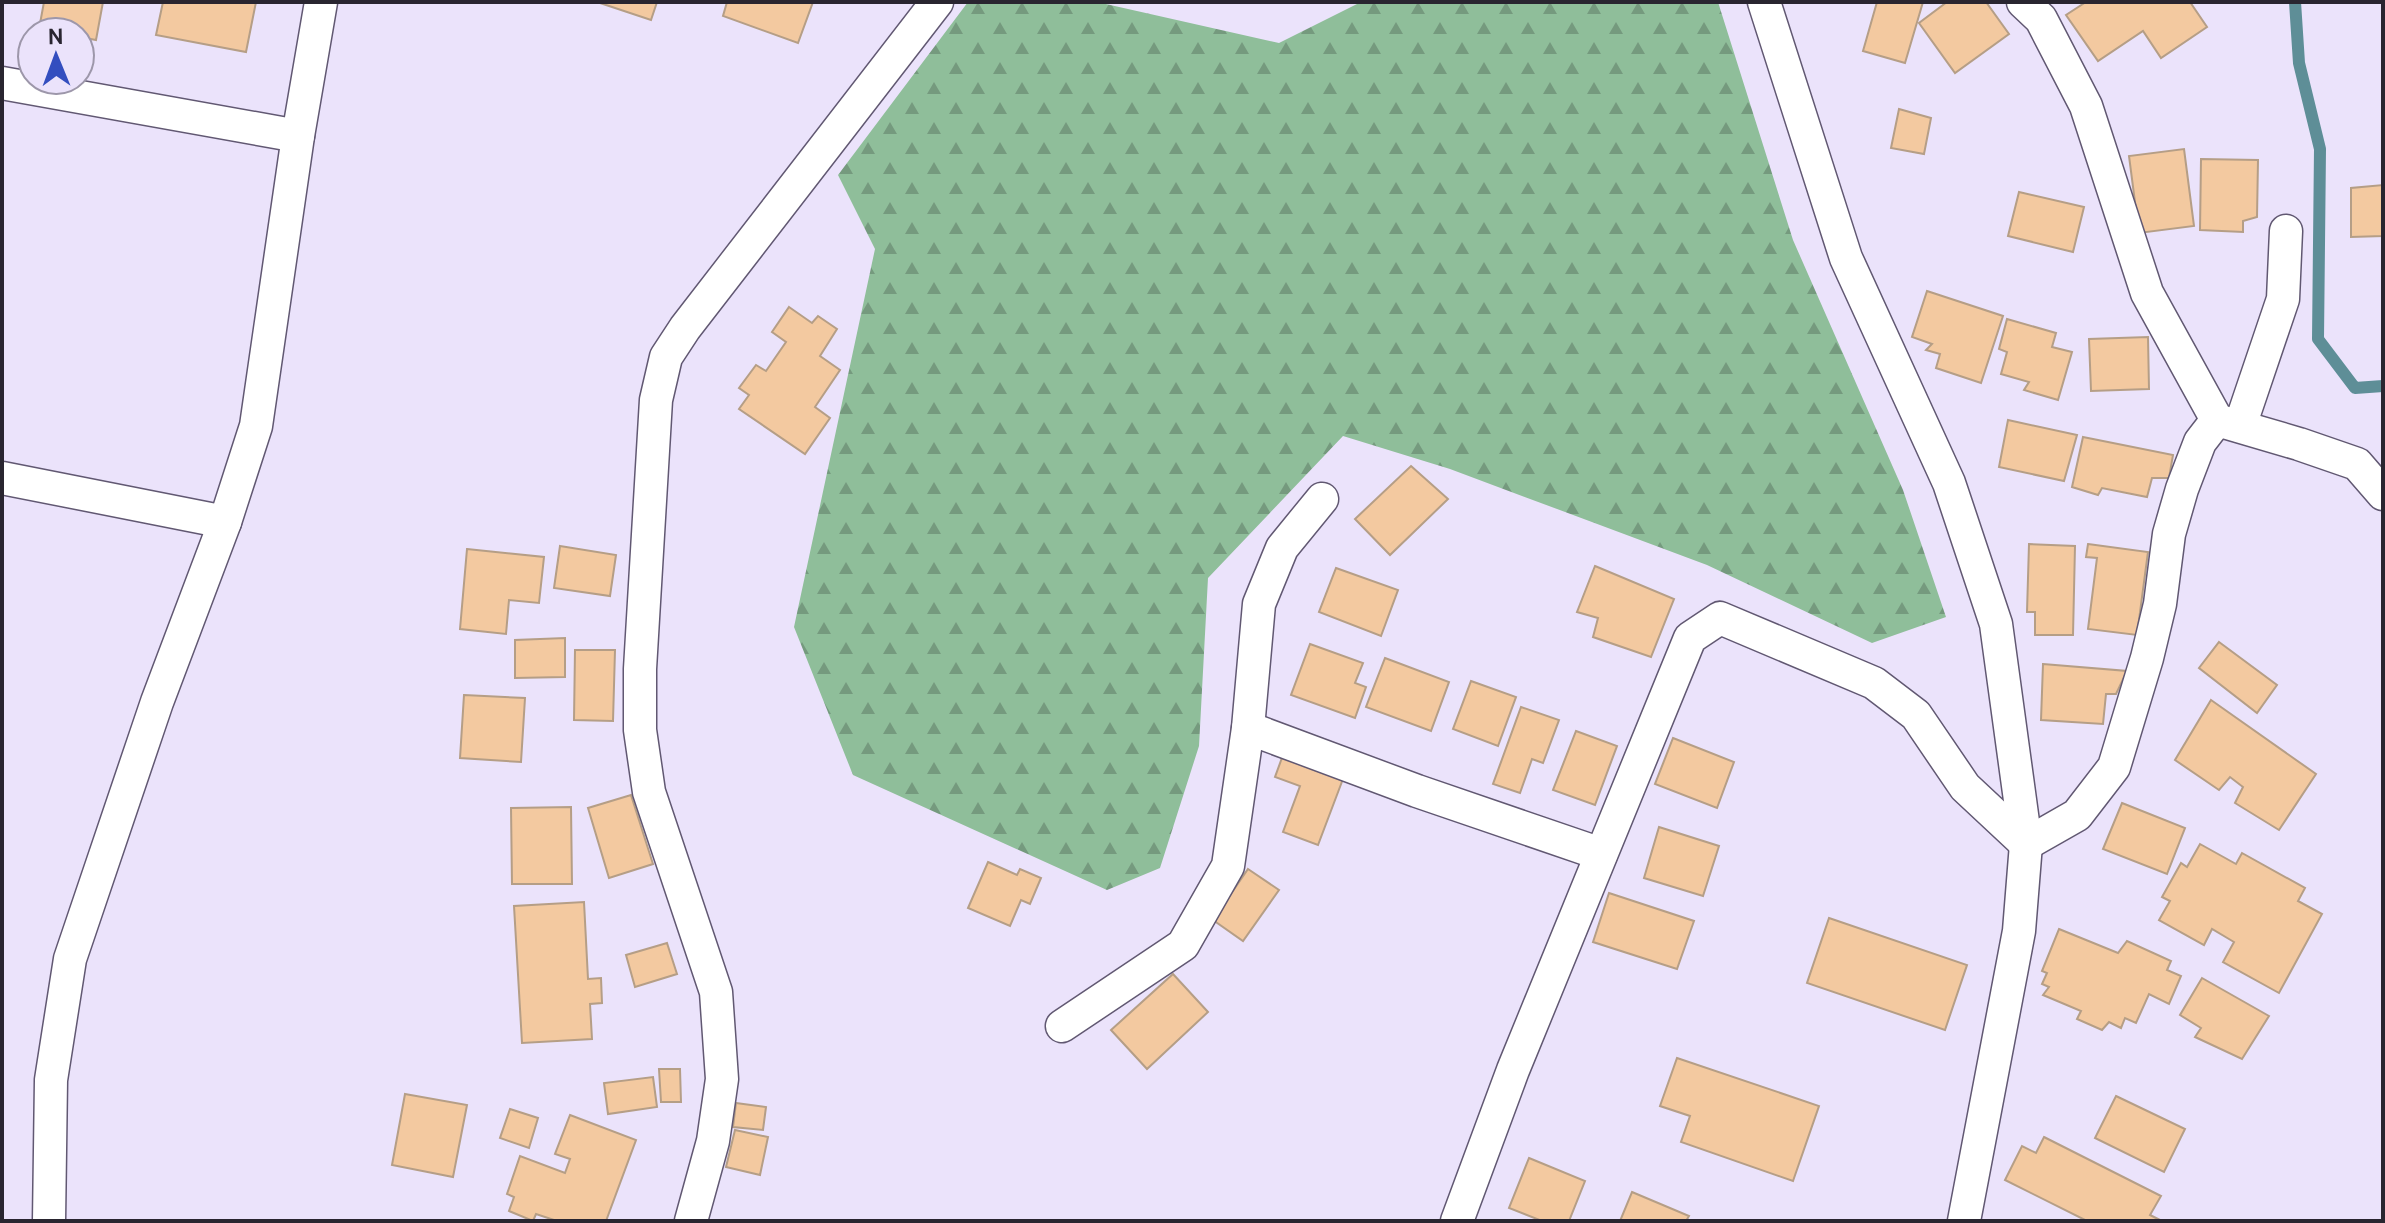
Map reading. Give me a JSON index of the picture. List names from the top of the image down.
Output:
{
  "north": "top"
}
